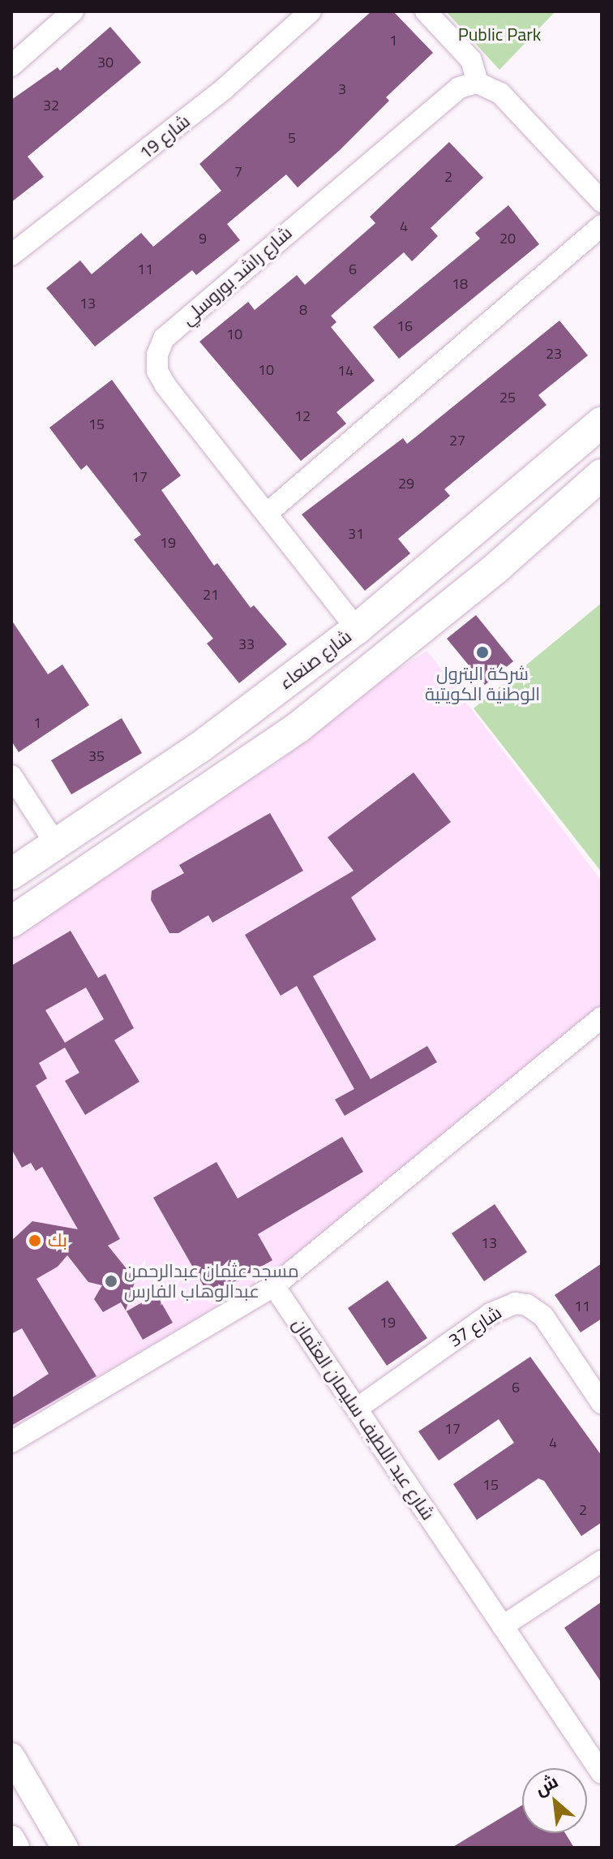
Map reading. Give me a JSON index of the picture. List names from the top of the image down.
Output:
{
  "streets": {
    "main road": ["شارع صنعاء"],
    "street": [
      "شارع 19",
      "شارع راشد بوروسلي",
      "شارع 37",
      "شارع عبد اللطيف سليمان العثمان"
    ]
  },
  "crossings": [
    ["شارع راشد بوروسلي", "شارع صنعاء"],
    ["شارع 37", "شارع عبد اللطيف سليمان العثمان"]
  ],
  "parks": ["Public Park"],
  "places": ["شركة البترول الوطنية الكويتية", "بك", "مسجد عثمان عبدالرحمن عبدالوهاب الفارس"],
  "house_numbers": [
    "1",
    "30",
    "3",
    "32",
    "5",
    "7",
    "2",
    "4",
    "9",
    "20",
    "11",
    "6",
    "18",
    "13",
    "8",
    "16",
    "10",
    "23",
    "10",
    "14",
    "25",
    "12",
    "15",
    "27",
    "17",
    "29",
    "31",
    "19",
    "21",
    "33",
    "1",
    "35",
    "13",
    "11",
    "19",
    "6",
    "17",
    "4",
    "15",
    "2"
  ],
  "north": "top left"
}
